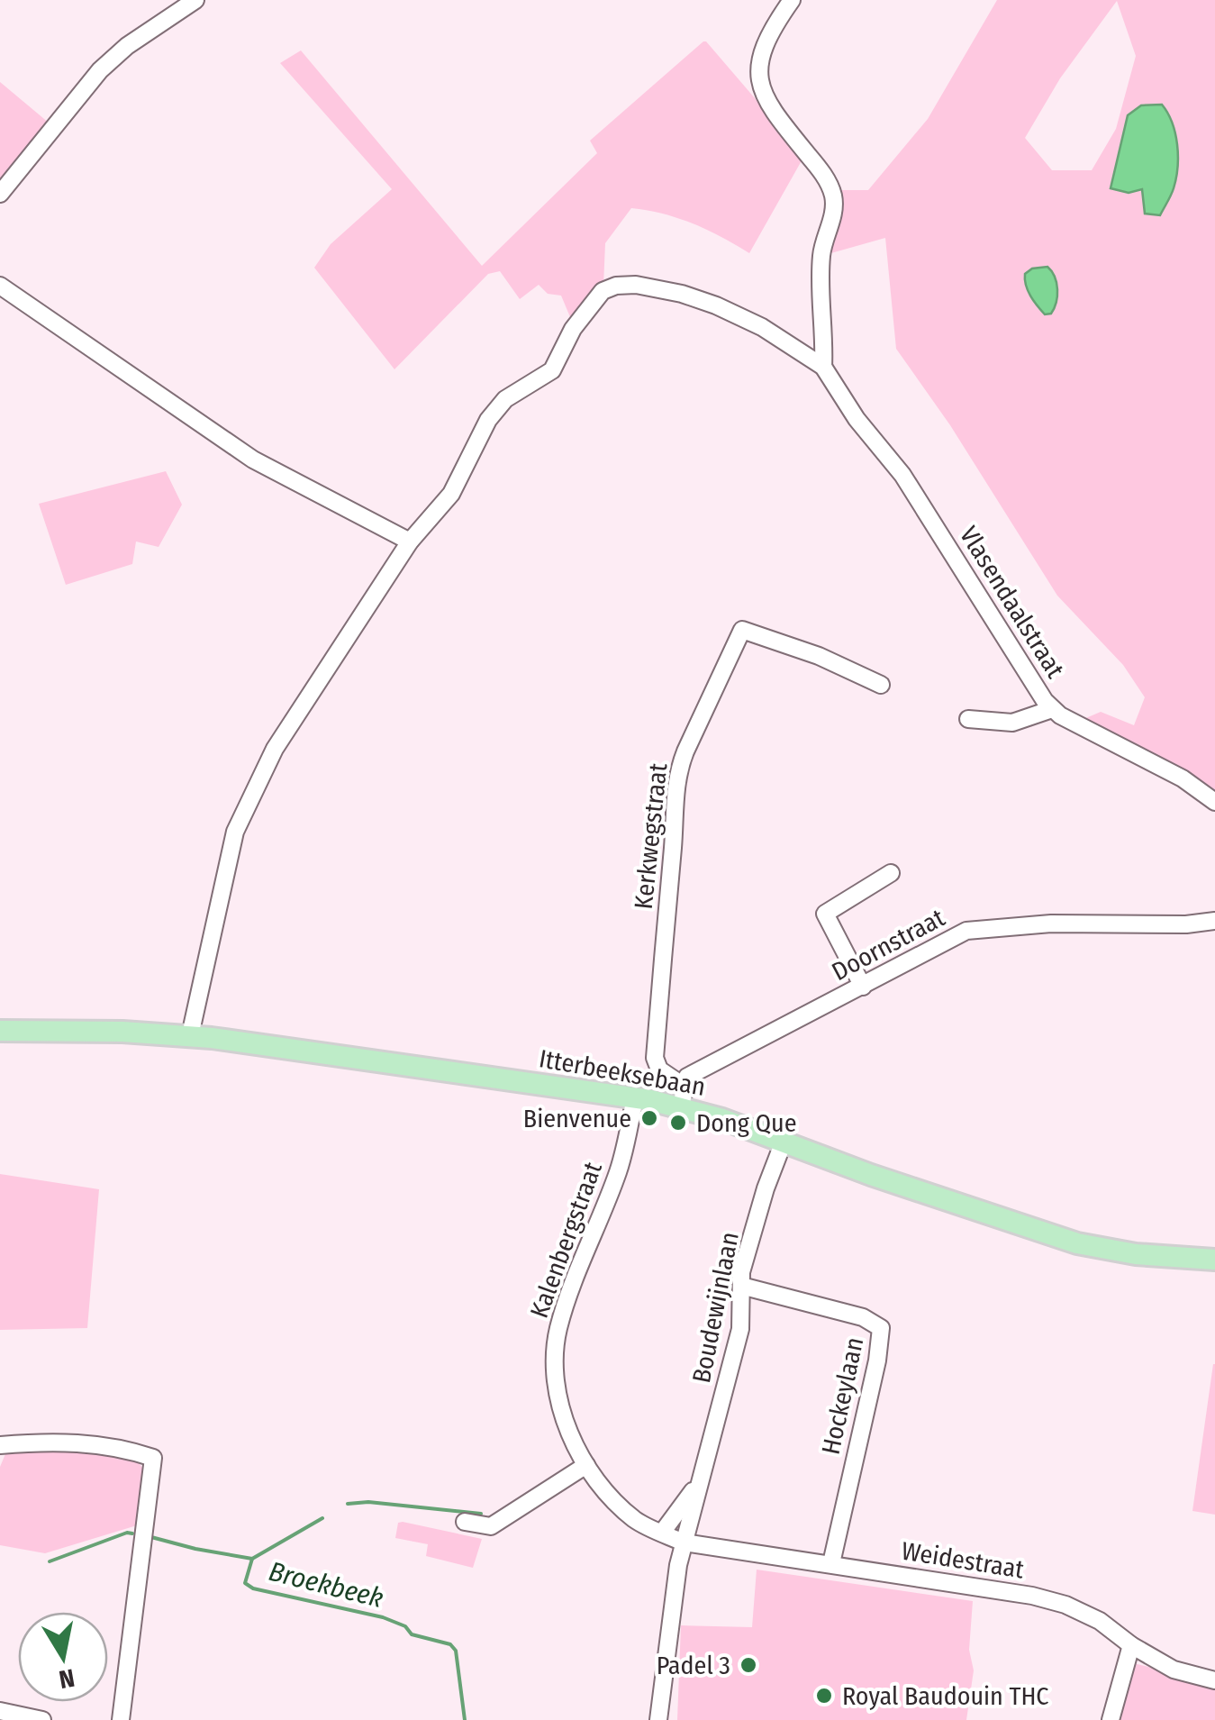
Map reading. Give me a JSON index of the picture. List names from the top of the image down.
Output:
{
  "streets": {
    "main road": ["Itterbeeksebaan"],
    "street": [
      "Vlasendaalstraat",
      "Kerkwegstraat",
      "Doornstraat",
      "Kalenbergstraat",
      "Boudewijnlaan",
      "Hockeylaan",
      "Weidestraat"
    ]
  },
  "crossings": [
    ["Kerkwegstraat", "Doornstraat"],
    ["Kerkwegstraat", "Itterbeeksebaan"],
    ["Doornstraat", "Itterbeeksebaan"],
    ["Itterbeeksebaan", "Kalenbergstraat"],
    ["Itterbeeksebaan", "Boudewijnlaan"],
    ["Kalenbergstraat", "Boudewijnlaan"],
    ["Kalenbergstraat", "Weidestraat"],
    ["Boudewijnlaan", "Hockeylaan"],
    ["Boudewijnlaan", "Weidestraat"],
    ["Hockeylaan", "Weidestraat"]
  ],
  "water": ["Broekbeek"],
  "places": [
    "Bienvenue",
    "Dong Que",
    "Padel 3",
    "Royal Baudouin THC"
  ],
  "north": "bottom"
}
